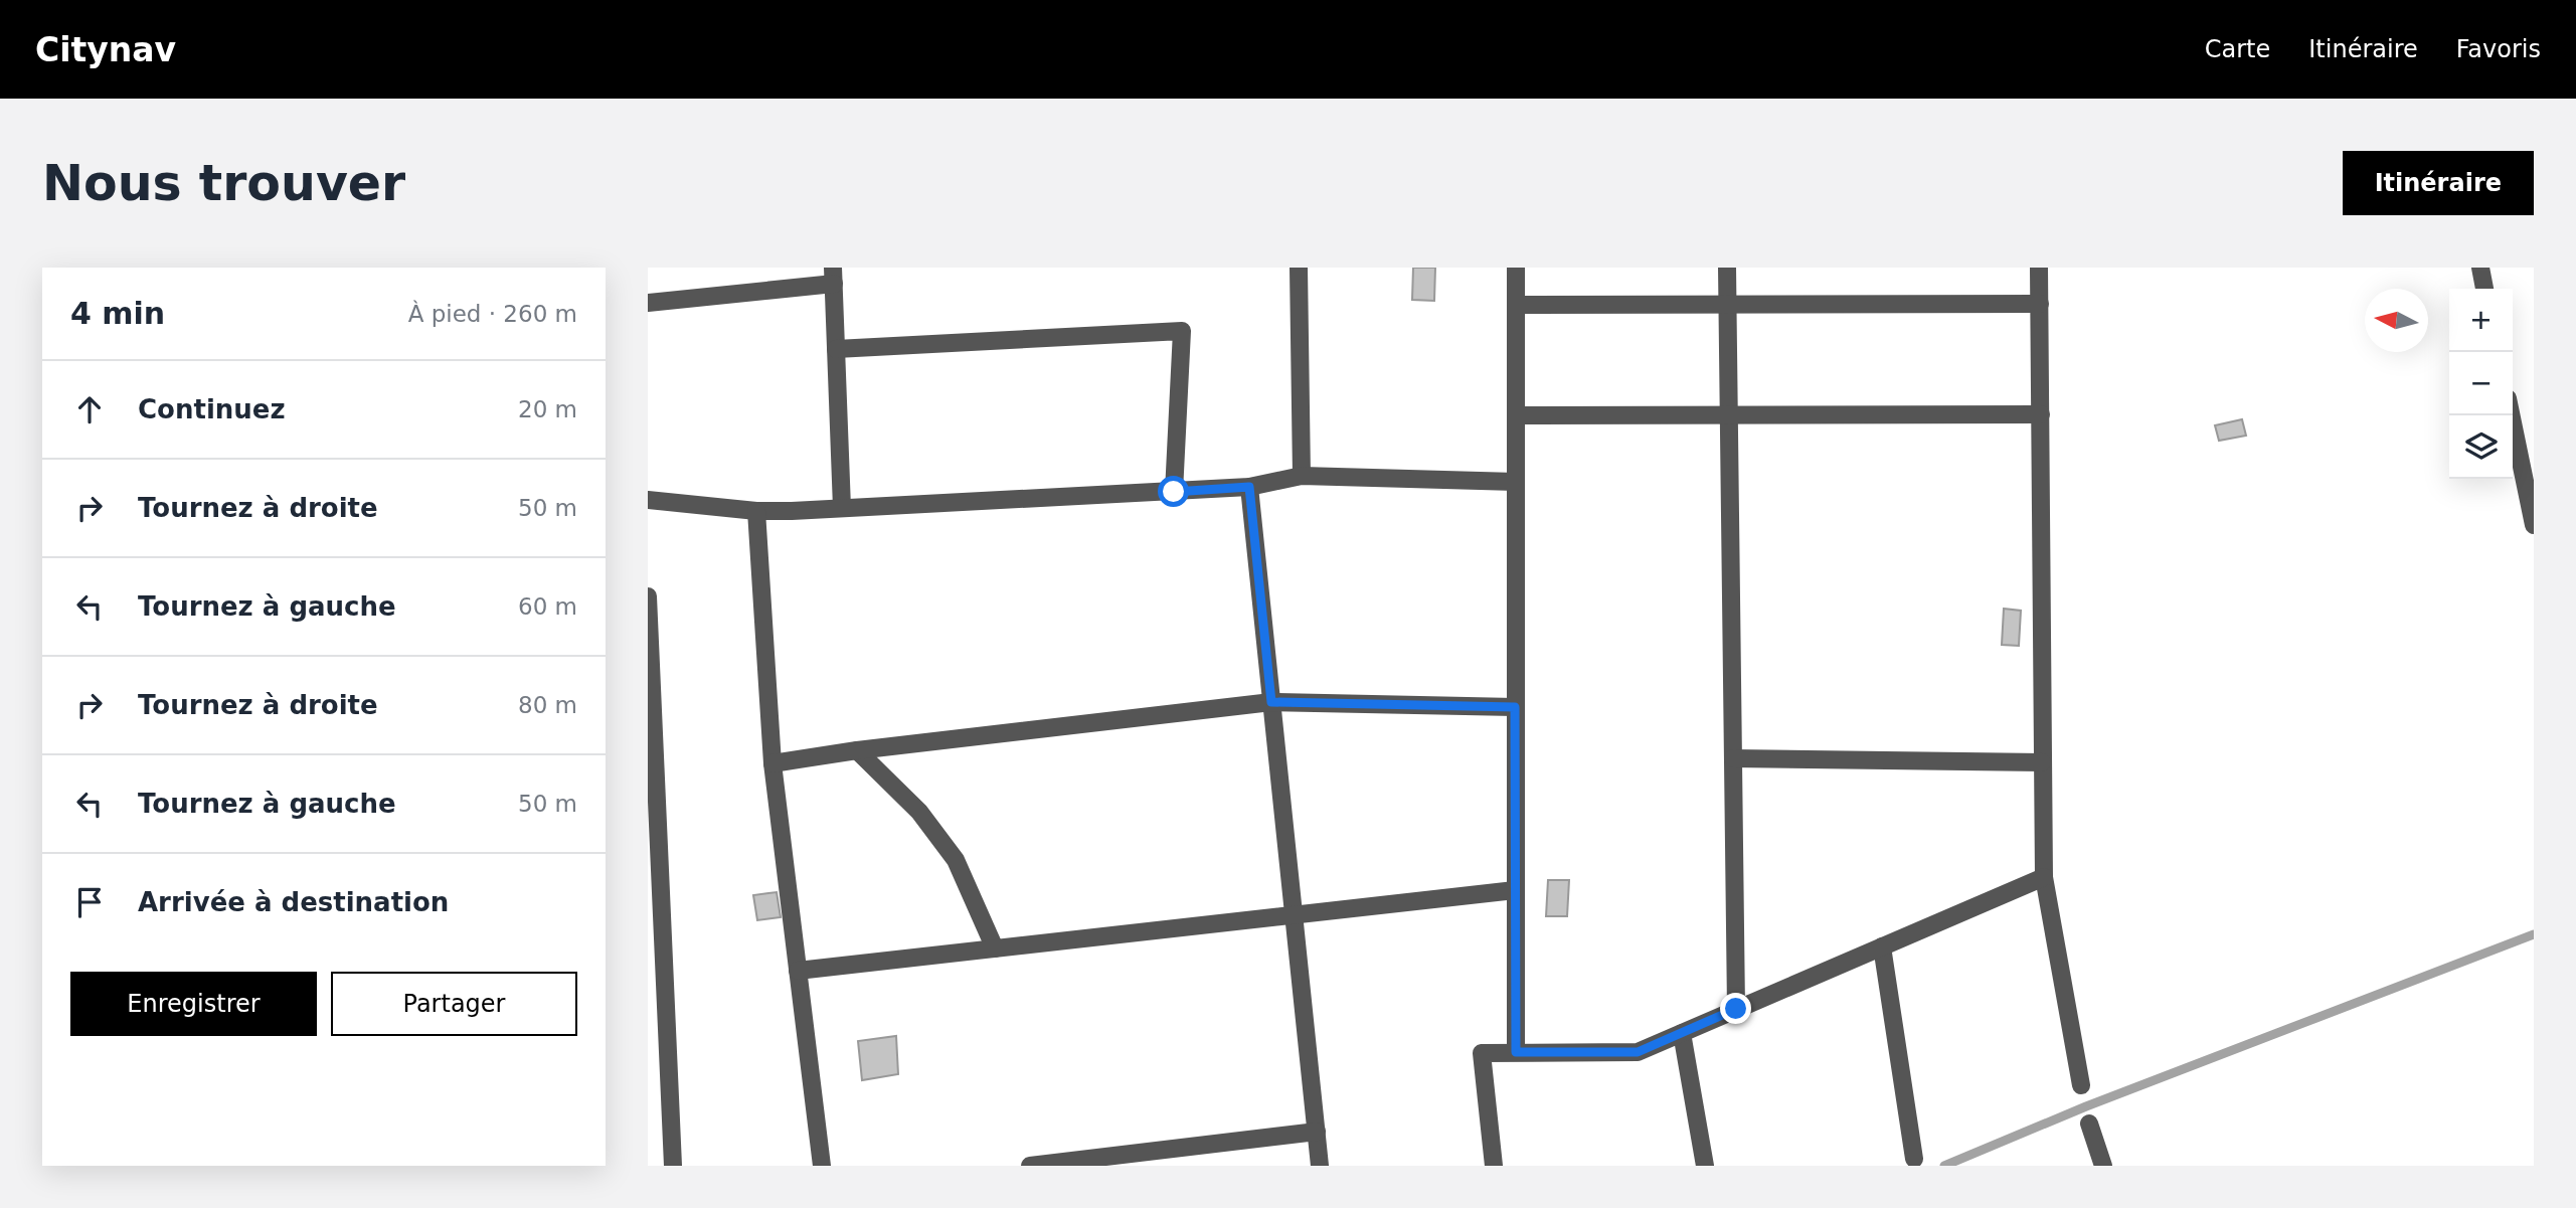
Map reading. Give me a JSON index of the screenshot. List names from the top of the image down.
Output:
{
  "north": "left",
  "page": {
    "header": "Citynav",
    "nav": ["Carte", "Itinéraire", "Favoris"],
    "buttons": [
      "Itinéraire",
      ["Enregistrer", "Partager"]
    ],
    "title": "Nous trouver",
    "heading": ["4 min", "À pied · 260 m"],
    "map_buttons": ["+", "−"],
    "list": [
      ["Continuez", "20 m"],
      ["Tournez à droite", "50 m"],
      ["Tournez à gauche", "60 m"],
      ["Tournez à droite", "80 m"],
      ["Tournez à gauche", "50 m"],
      "Arrivée à destination"
    ]
  }
}
